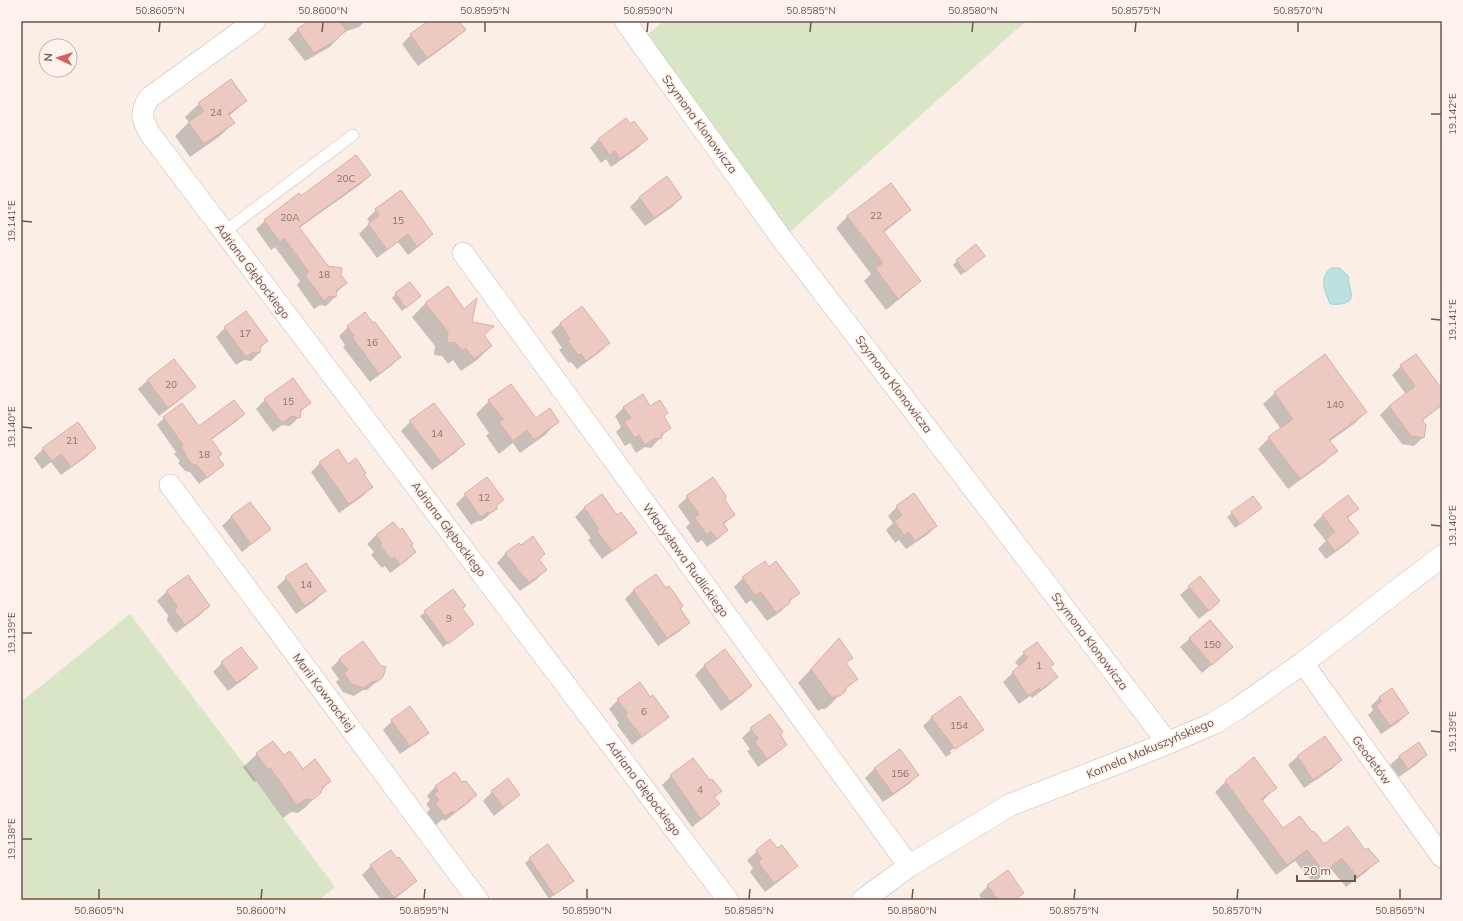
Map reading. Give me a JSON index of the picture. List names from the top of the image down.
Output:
{
  "streets": {
    "street": [
      "Szymona Klonowicza",
      "Adriana Głębockiego",
      "Władysława Rudlickiego",
      "Marii Kownackiej",
      "Kornela Makuszyńskiego",
      "Geodetów"
    ]
  },
  "crossings": [
    ["Szymona Klonowicza", "Kornela Makuszyńskiego"],
    ["Władysława Rudlickiego", "Kornela Makuszyńskiego"],
    ["Kornela Makuszyńskiego", "Geodetów"]
  ],
  "house_numbers": [
    "24",
    "20C",
    "22",
    "20A",
    "15",
    "18",
    "17",
    "16",
    "20",
    "15",
    "140",
    "14",
    "21",
    "18",
    "12",
    "14",
    "9",
    "150",
    "1",
    "6",
    "154",
    "156",
    "4"
  ],
  "scale_bar": "20 m",
  "north": "left",
  "coordinates": [
    "50.8605°N",
    "50.8600°N",
    "50.8595°N",
    "50.8590°N",
    "50.8585°N",
    "50.8580°N",
    "50.8575°N",
    "50.8570°N",
    "19.142°E",
    "19.141°E",
    "19.140°E",
    "19.139°E",
    "19.138°E",
    "50.8565°N"
  ]
}
